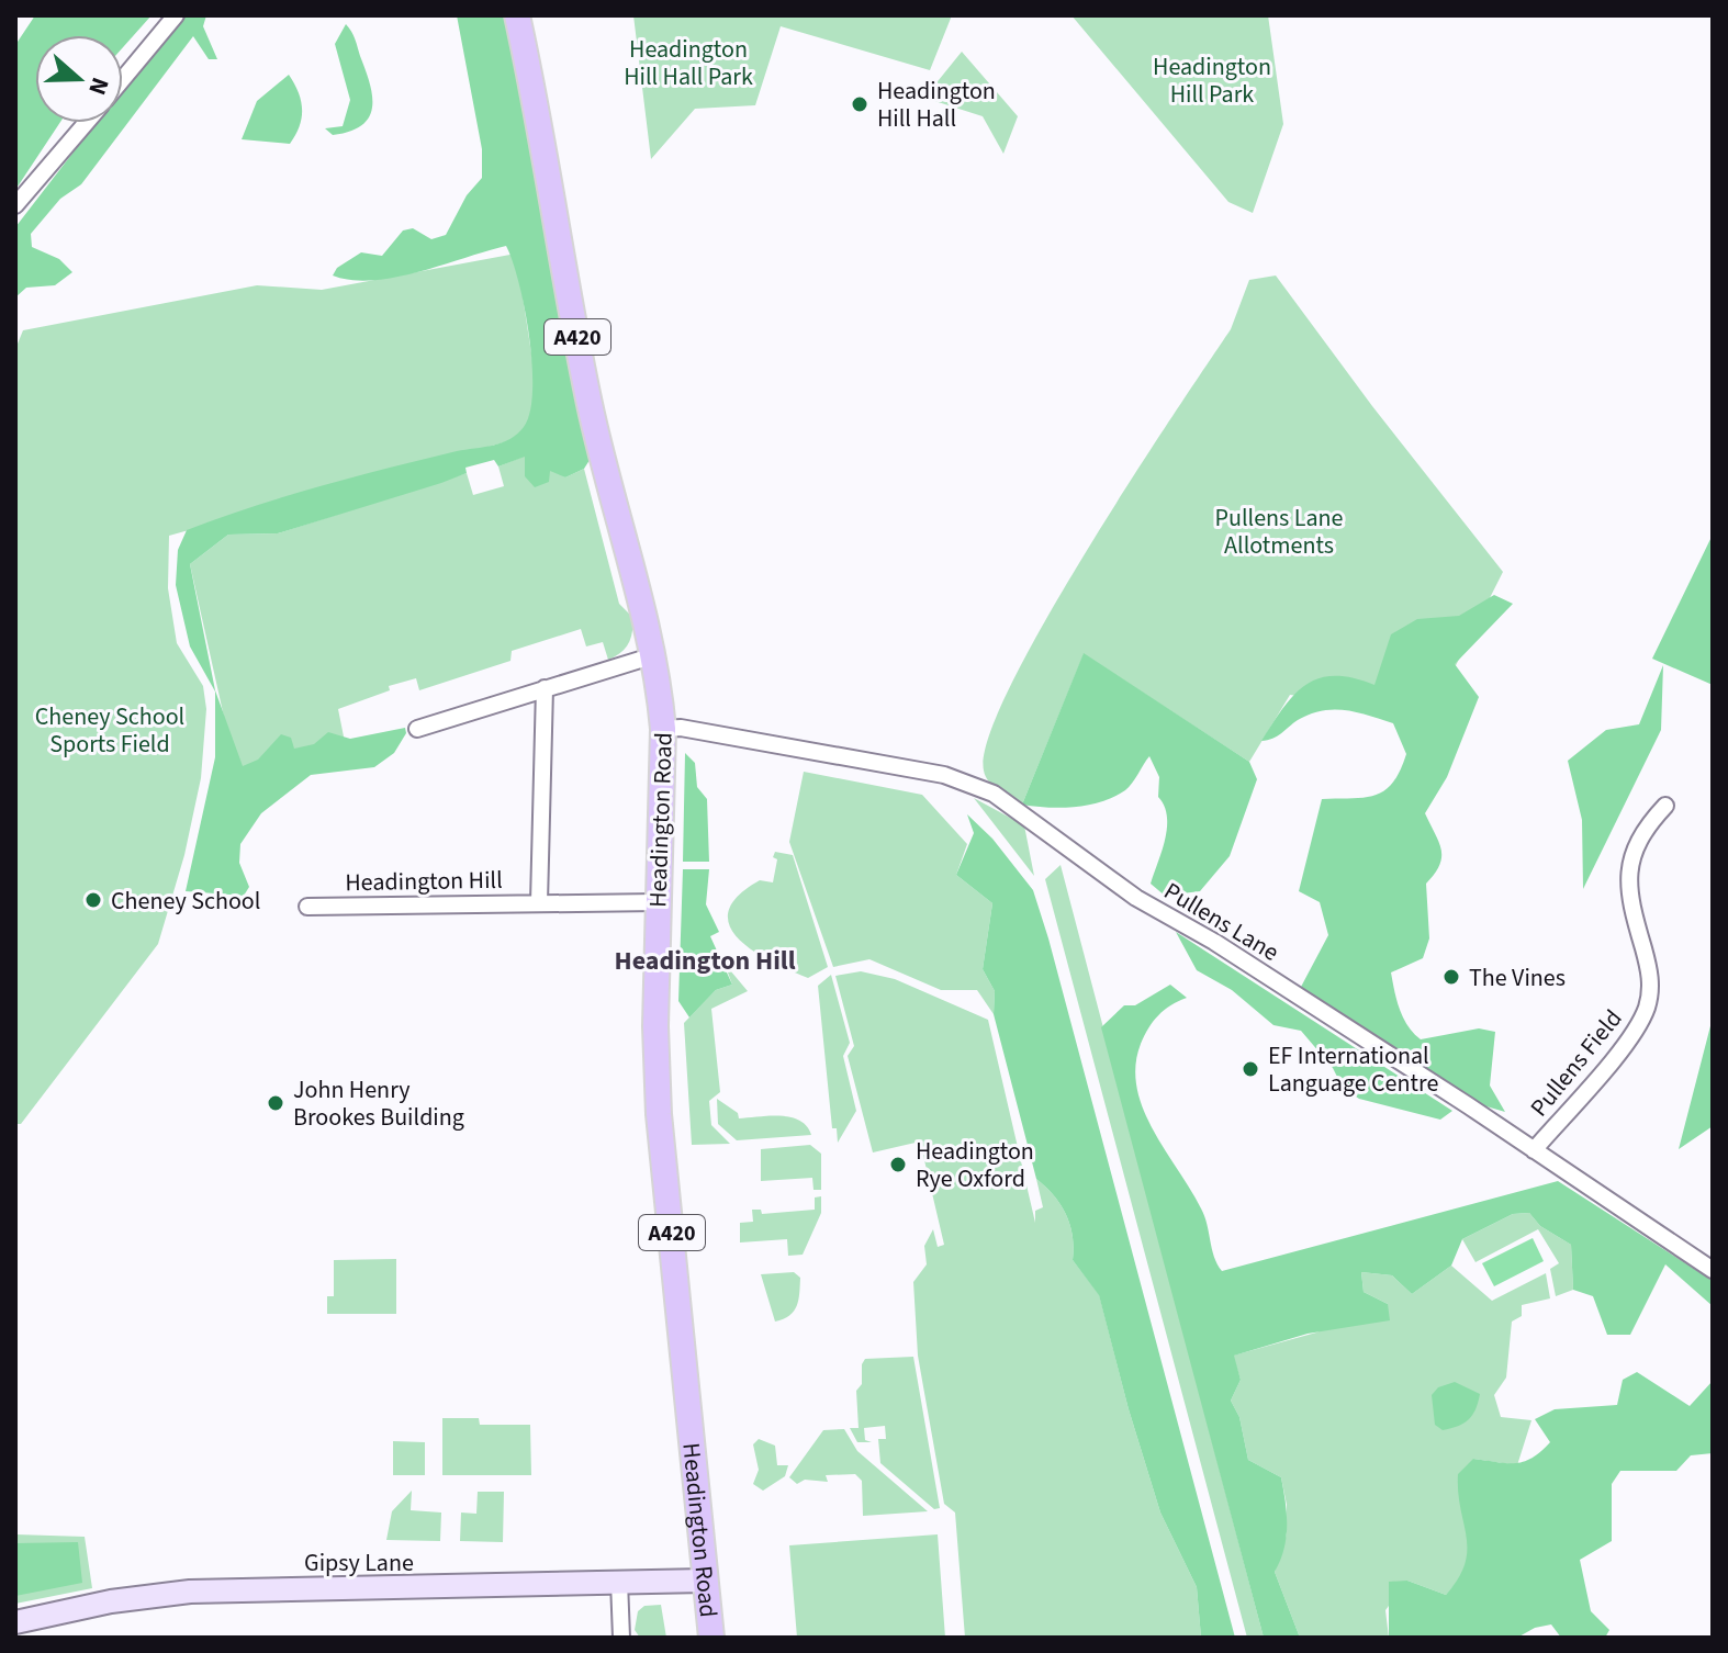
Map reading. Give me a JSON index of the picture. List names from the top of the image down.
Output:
{
  "streets": {
    "main road": ["A420", "Headington Road"],
    "street": [
      "Headington Hill",
      "Pullens Lane",
      "Pullens Field",
      "Gipsy Lane"
    ]
  },
  "crossings": [
    ["Headington Road", "Headington Hill"],
    ["Headington Road", "Pullens Lane"],
    ["Headington Road", "Gipsy Lane"],
    ["Pullens Lane", "Pullens Field"]
  ],
  "districts": ["Headington Hill"],
  "parks": [
    "Headington Hill Hall Park",
    "Headington Hill Park",
    "Pullens Lane Allotments",
    "Cheney School Sports Field"
  ],
  "places": [
    "Headington Hill Hall",
    "Cheney School",
    "The Vines",
    "EF International Language Centre",
    "John Henry Brookes Building",
    "Headington Rye Oxford"
  ],
  "north": "right"
}
